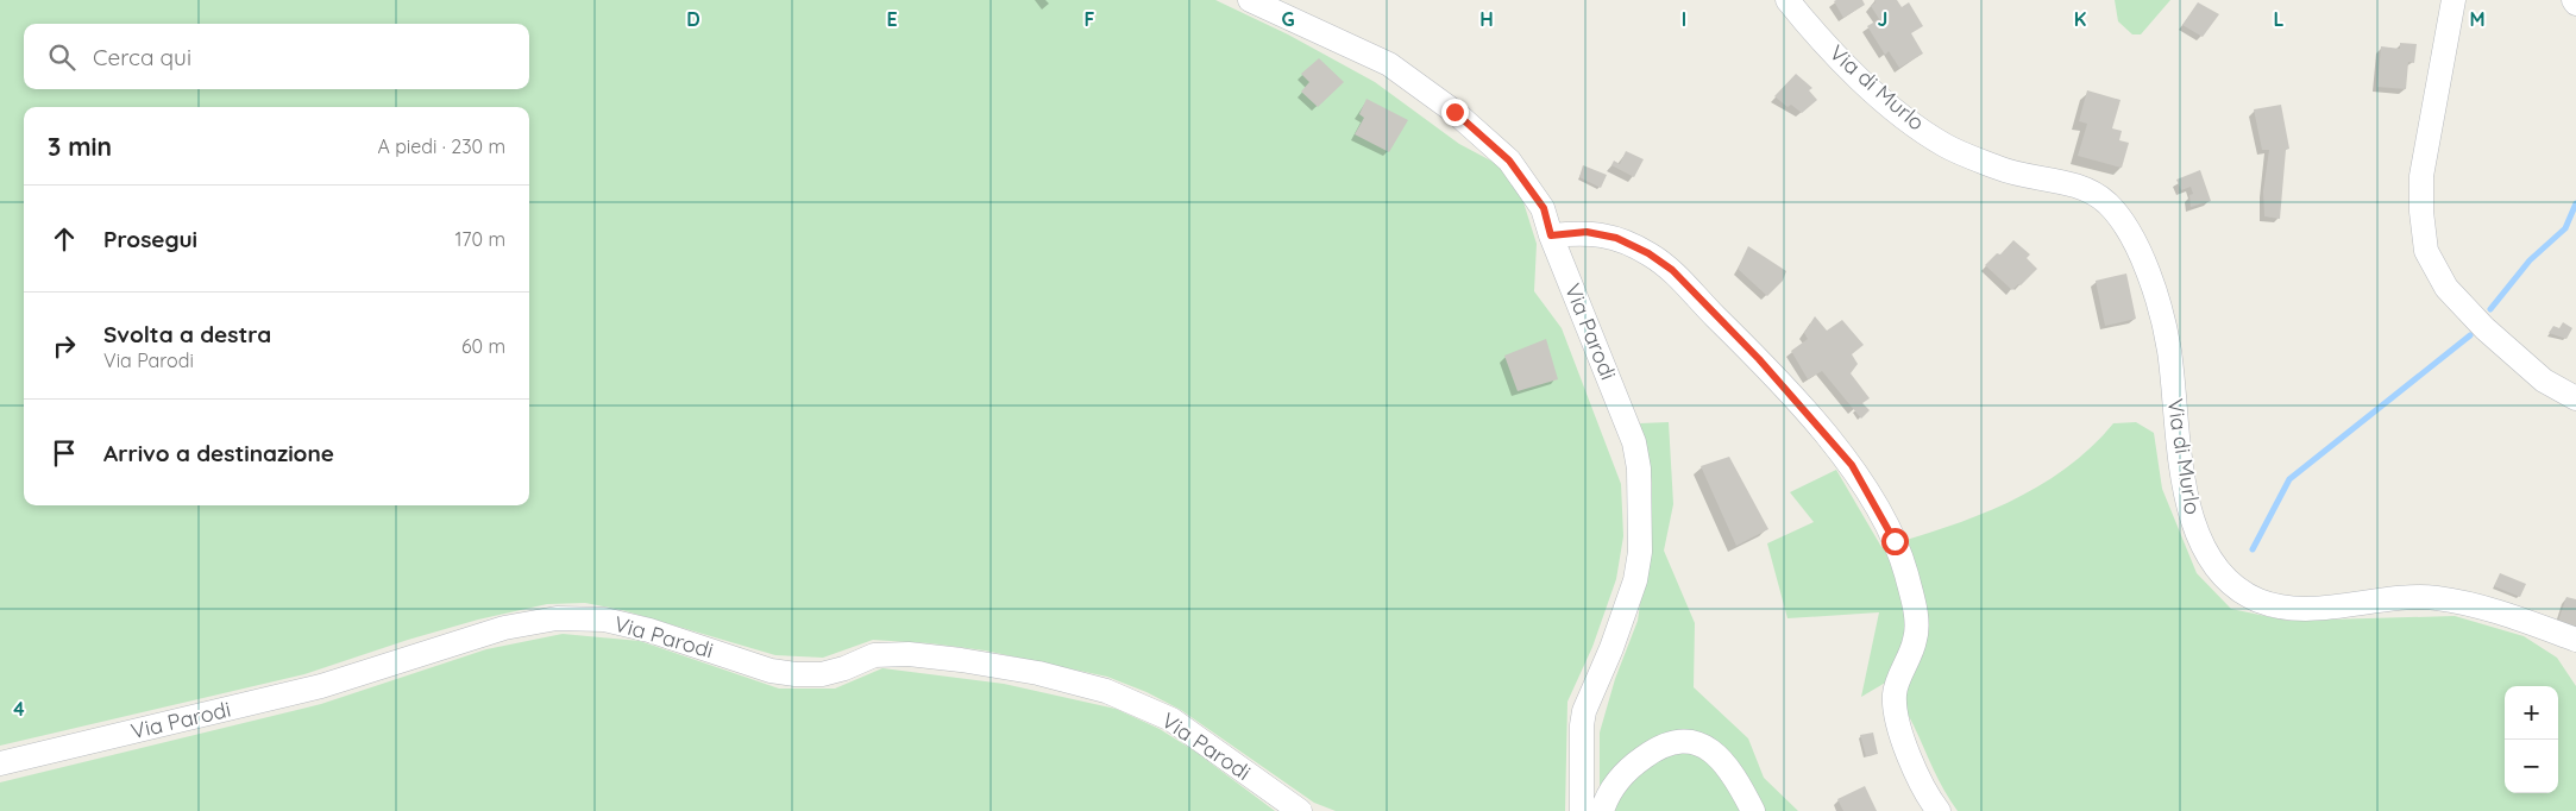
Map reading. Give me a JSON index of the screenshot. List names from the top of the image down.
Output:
{
  "streets": {
    "street": ["Via di Murlo", "Via Parodi"]
  },
  "page": {
    "search": "Cerca qui",
    "heading": ["3 min", "A piedi · 230 m"],
    "list": [
      ["Prosegui", "170 m"],
      ["Svolta a destra", "Via Parodi", "60 m"],
      "Arrivo a destinazione"
    ],
    "map_buttons": ["+", "−"]
  },
  "grid": {
    "columns": [
      "D",
      "E",
      "F",
      "G",
      "H",
      "I",
      "J",
      "K",
      "L",
      "M"
    ],
    "rows": ["4"]
  }
}
